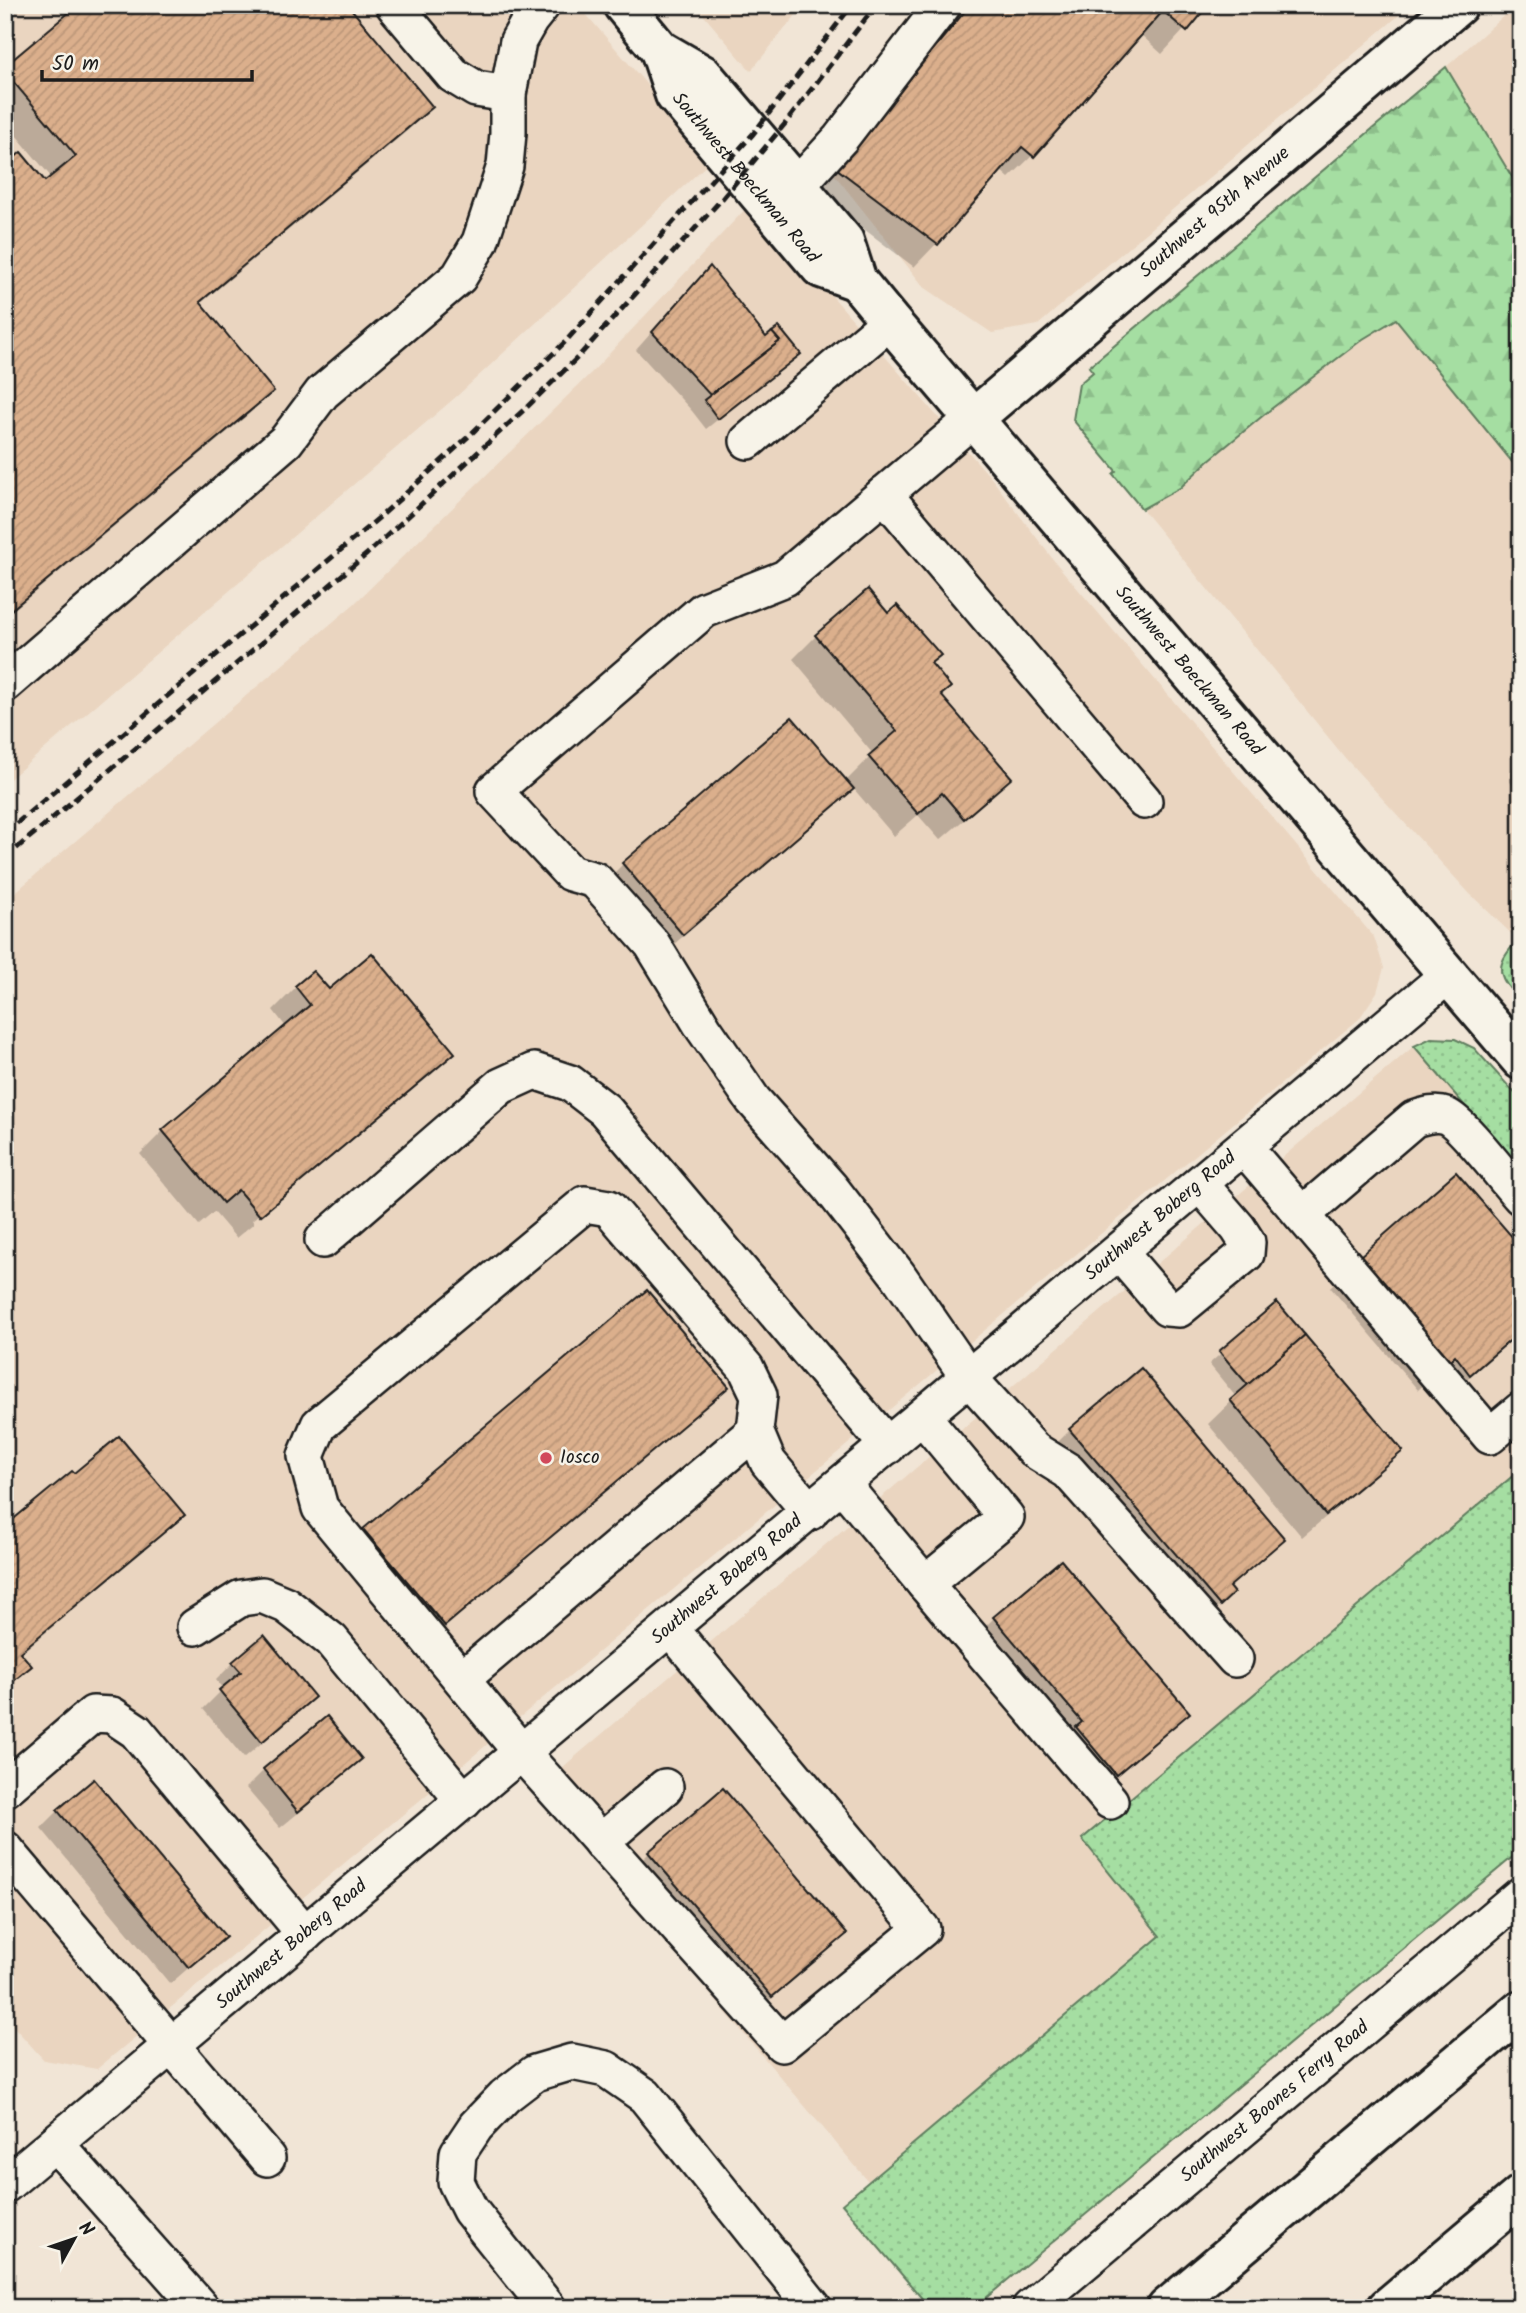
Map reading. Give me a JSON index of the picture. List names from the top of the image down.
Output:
{
  "streets": {
    "main road": ["Southwest Boeckman Road", "Southwest 95th Avenue"],
    "street": ["Southwest Boberg Road", "Southwest Boones Ferry Road"]
  },
  "crossings": [
    ["Southwest Boeckman Road", "Southwest 95th Avenue"],
    ["Southwest Boeckman Road", "Southwest Boberg Road"]
  ],
  "places": ["Iosco"],
  "scale_bar": "50 m",
  "north": "top right"
}
